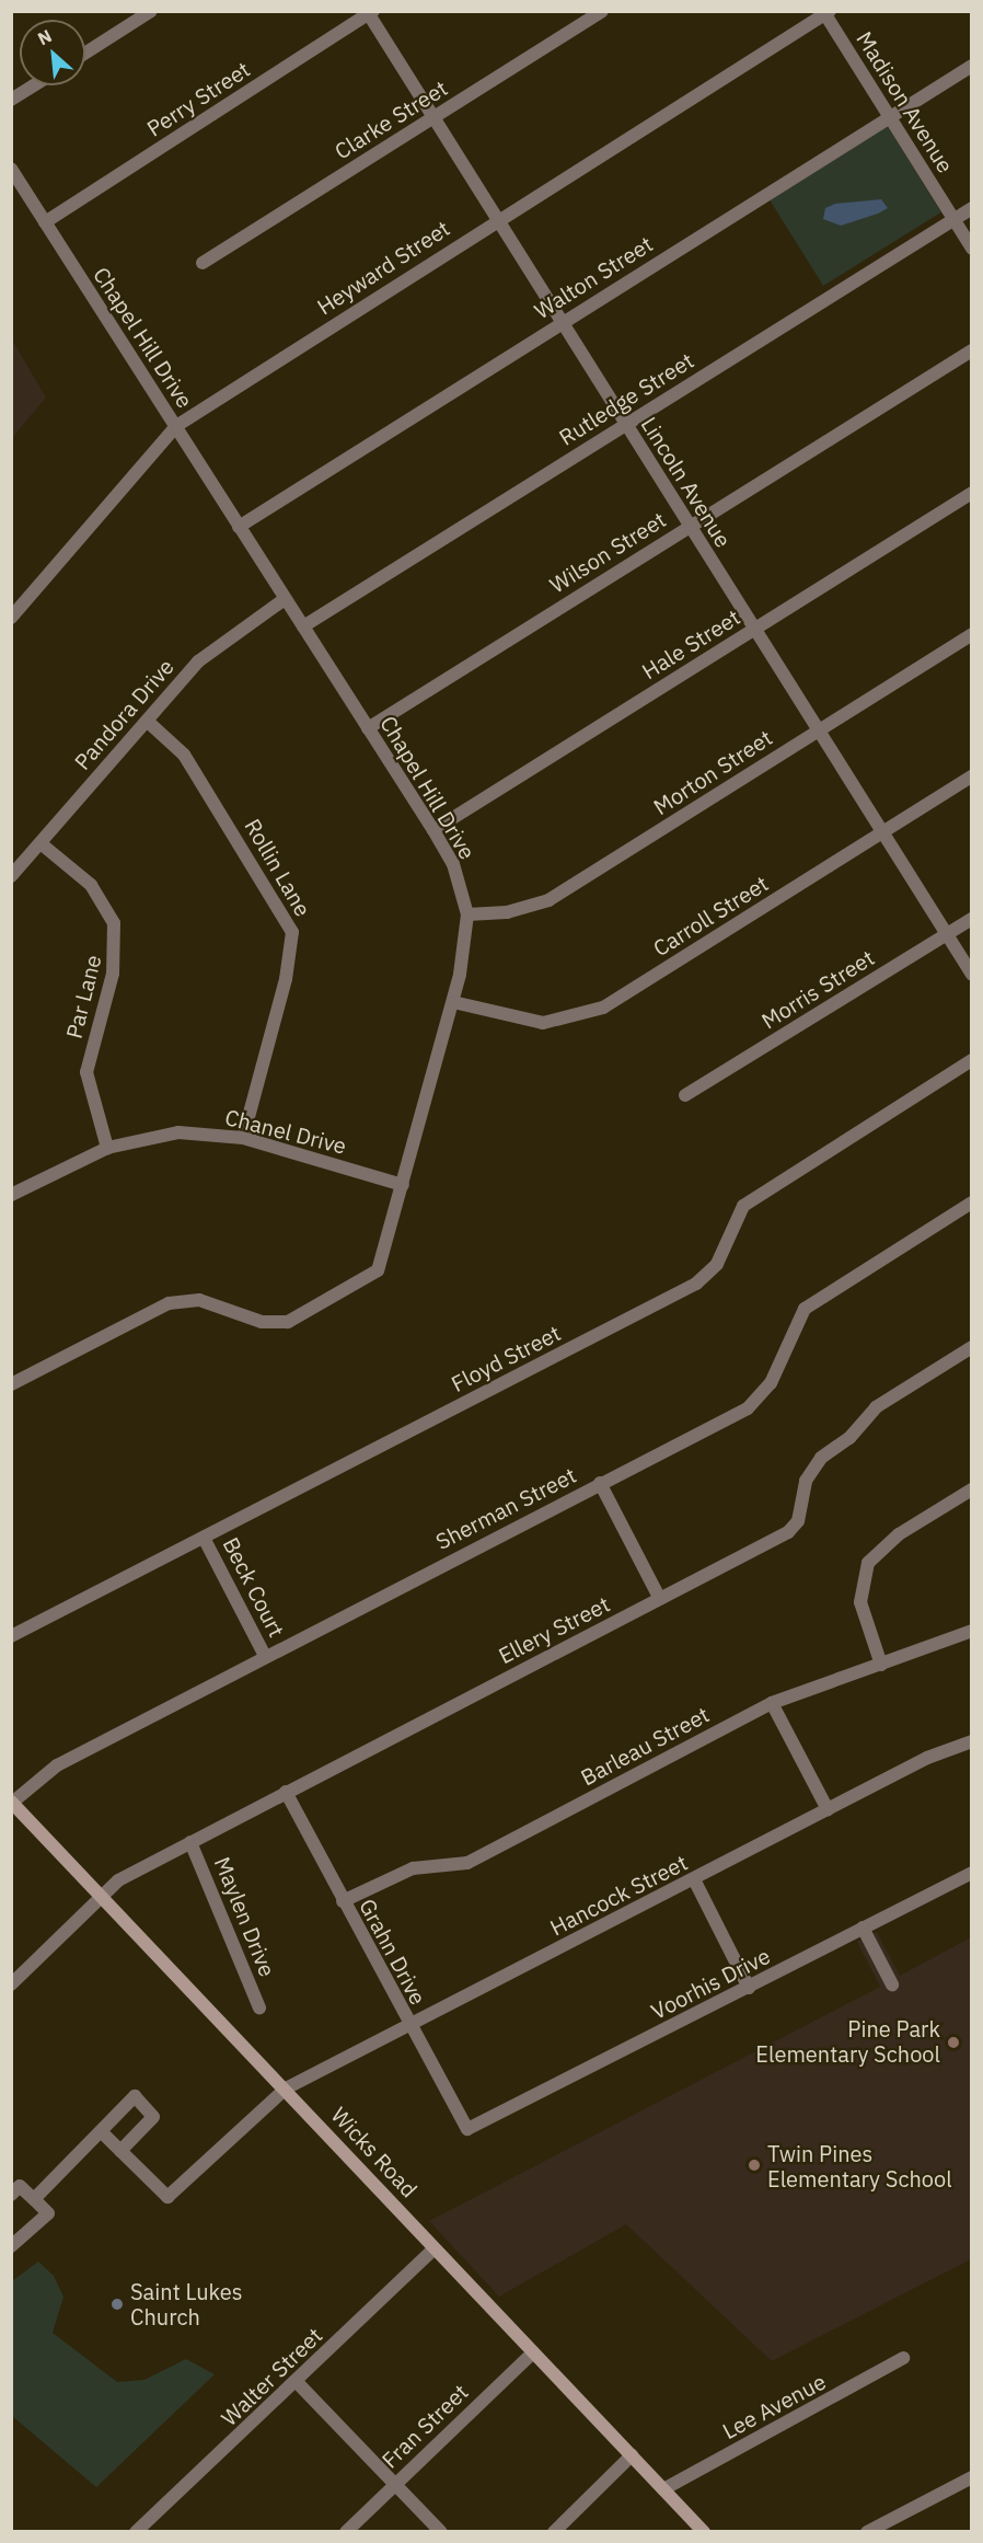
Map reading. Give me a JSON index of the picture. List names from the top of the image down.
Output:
{
  "streets": {
    "main road": ["Wicks Road"],
    "street": [
      "Perry Street",
      "Madison Avenue",
      "Clarke Street",
      "Heyward Street",
      "Walton Street",
      "Chapel Hill Drive",
      "Rutledge Street",
      "Lincoln Avenue",
      "Wilson Street",
      "Hale Street",
      "Pandora Drive",
      "Morton Street",
      "Rollin Lane",
      "Carroll Street",
      "Morris Street",
      "Par Lane",
      "Chanel Drive",
      "Floyd Street",
      "Sherman Street",
      "Beck Court",
      "Ellery Street",
      "Barleau Street",
      "Hancock Street",
      "Maylen Drive",
      "Grahn Drive",
      "Voorhis Drive",
      "Walter Street",
      "Lee Avenue",
      "Fran Street"
    ]
  },
  "crossings": [
    ["Perry Street", "Chapel Hill Drive"],
    ["Perry Street", "Lincoln Avenue"],
    ["Madison Avenue", "Heyward Street"],
    ["Madison Avenue", "Walton Street"],
    ["Madison Avenue", "Rutledge Street"],
    ["Clarke Street", "Lincoln Avenue"],
    ["Heyward Street", "Chapel Hill Drive"],
    ["Heyward Street", "Lincoln Avenue"],
    ["Walton Street", "Chapel Hill Drive"],
    ["Walton Street", "Lincoln Avenue"],
    ["Chapel Hill Drive", "Rutledge Street"],
    ["Chapel Hill Drive", "Wilson Street"],
    ["Chapel Hill Drive", "Hale Street"],
    ["Chapel Hill Drive", "Pandora Drive"],
    ["Chapel Hill Drive", "Morton Street"],
    ["Chapel Hill Drive", "Carroll Street"],
    ["Chapel Hill Drive", "Chanel Drive"],
    ["Rutledge Street", "Lincoln Avenue"],
    ["Lincoln Avenue", "Wilson Street"],
    ["Lincoln Avenue", "Hale Street"],
    ["Lincoln Avenue", "Morton Street"],
    ["Lincoln Avenue", "Carroll Street"],
    ["Lincoln Avenue", "Morris Street"],
    ["Pandora Drive", "Rollin Lane"],
    ["Pandora Drive", "Par Lane"],
    ["Rollin Lane", "Chanel Drive"],
    ["Par Lane", "Chanel Drive"],
    ["Floyd Street", "Beck Court"],
    ["Sherman Street", "Beck Court"],
    ["Sherman Street", "Wicks Road"],
    ["Ellery Street", "Maylen Drive"],
    ["Ellery Street", "Grahn Drive"],
    ["Ellery Street", "Wicks Road"],
    ["Barleau Street", "Grahn Drive"],
    ["Hancock Street", "Grahn Drive"],
    ["Hancock Street", "Wicks Road"],
    ["Grahn Drive", "Voorhis Drive"],
    ["Wicks Road", "Walter Street"],
    ["Wicks Road", "Lee Avenue"],
    ["Wicks Road", "Fran Street"]
  ],
  "places": ["Pine Park Elementary School", "Twin Pines Elementary School", "Saint Lukes Church"],
  "north": "top left"
}
